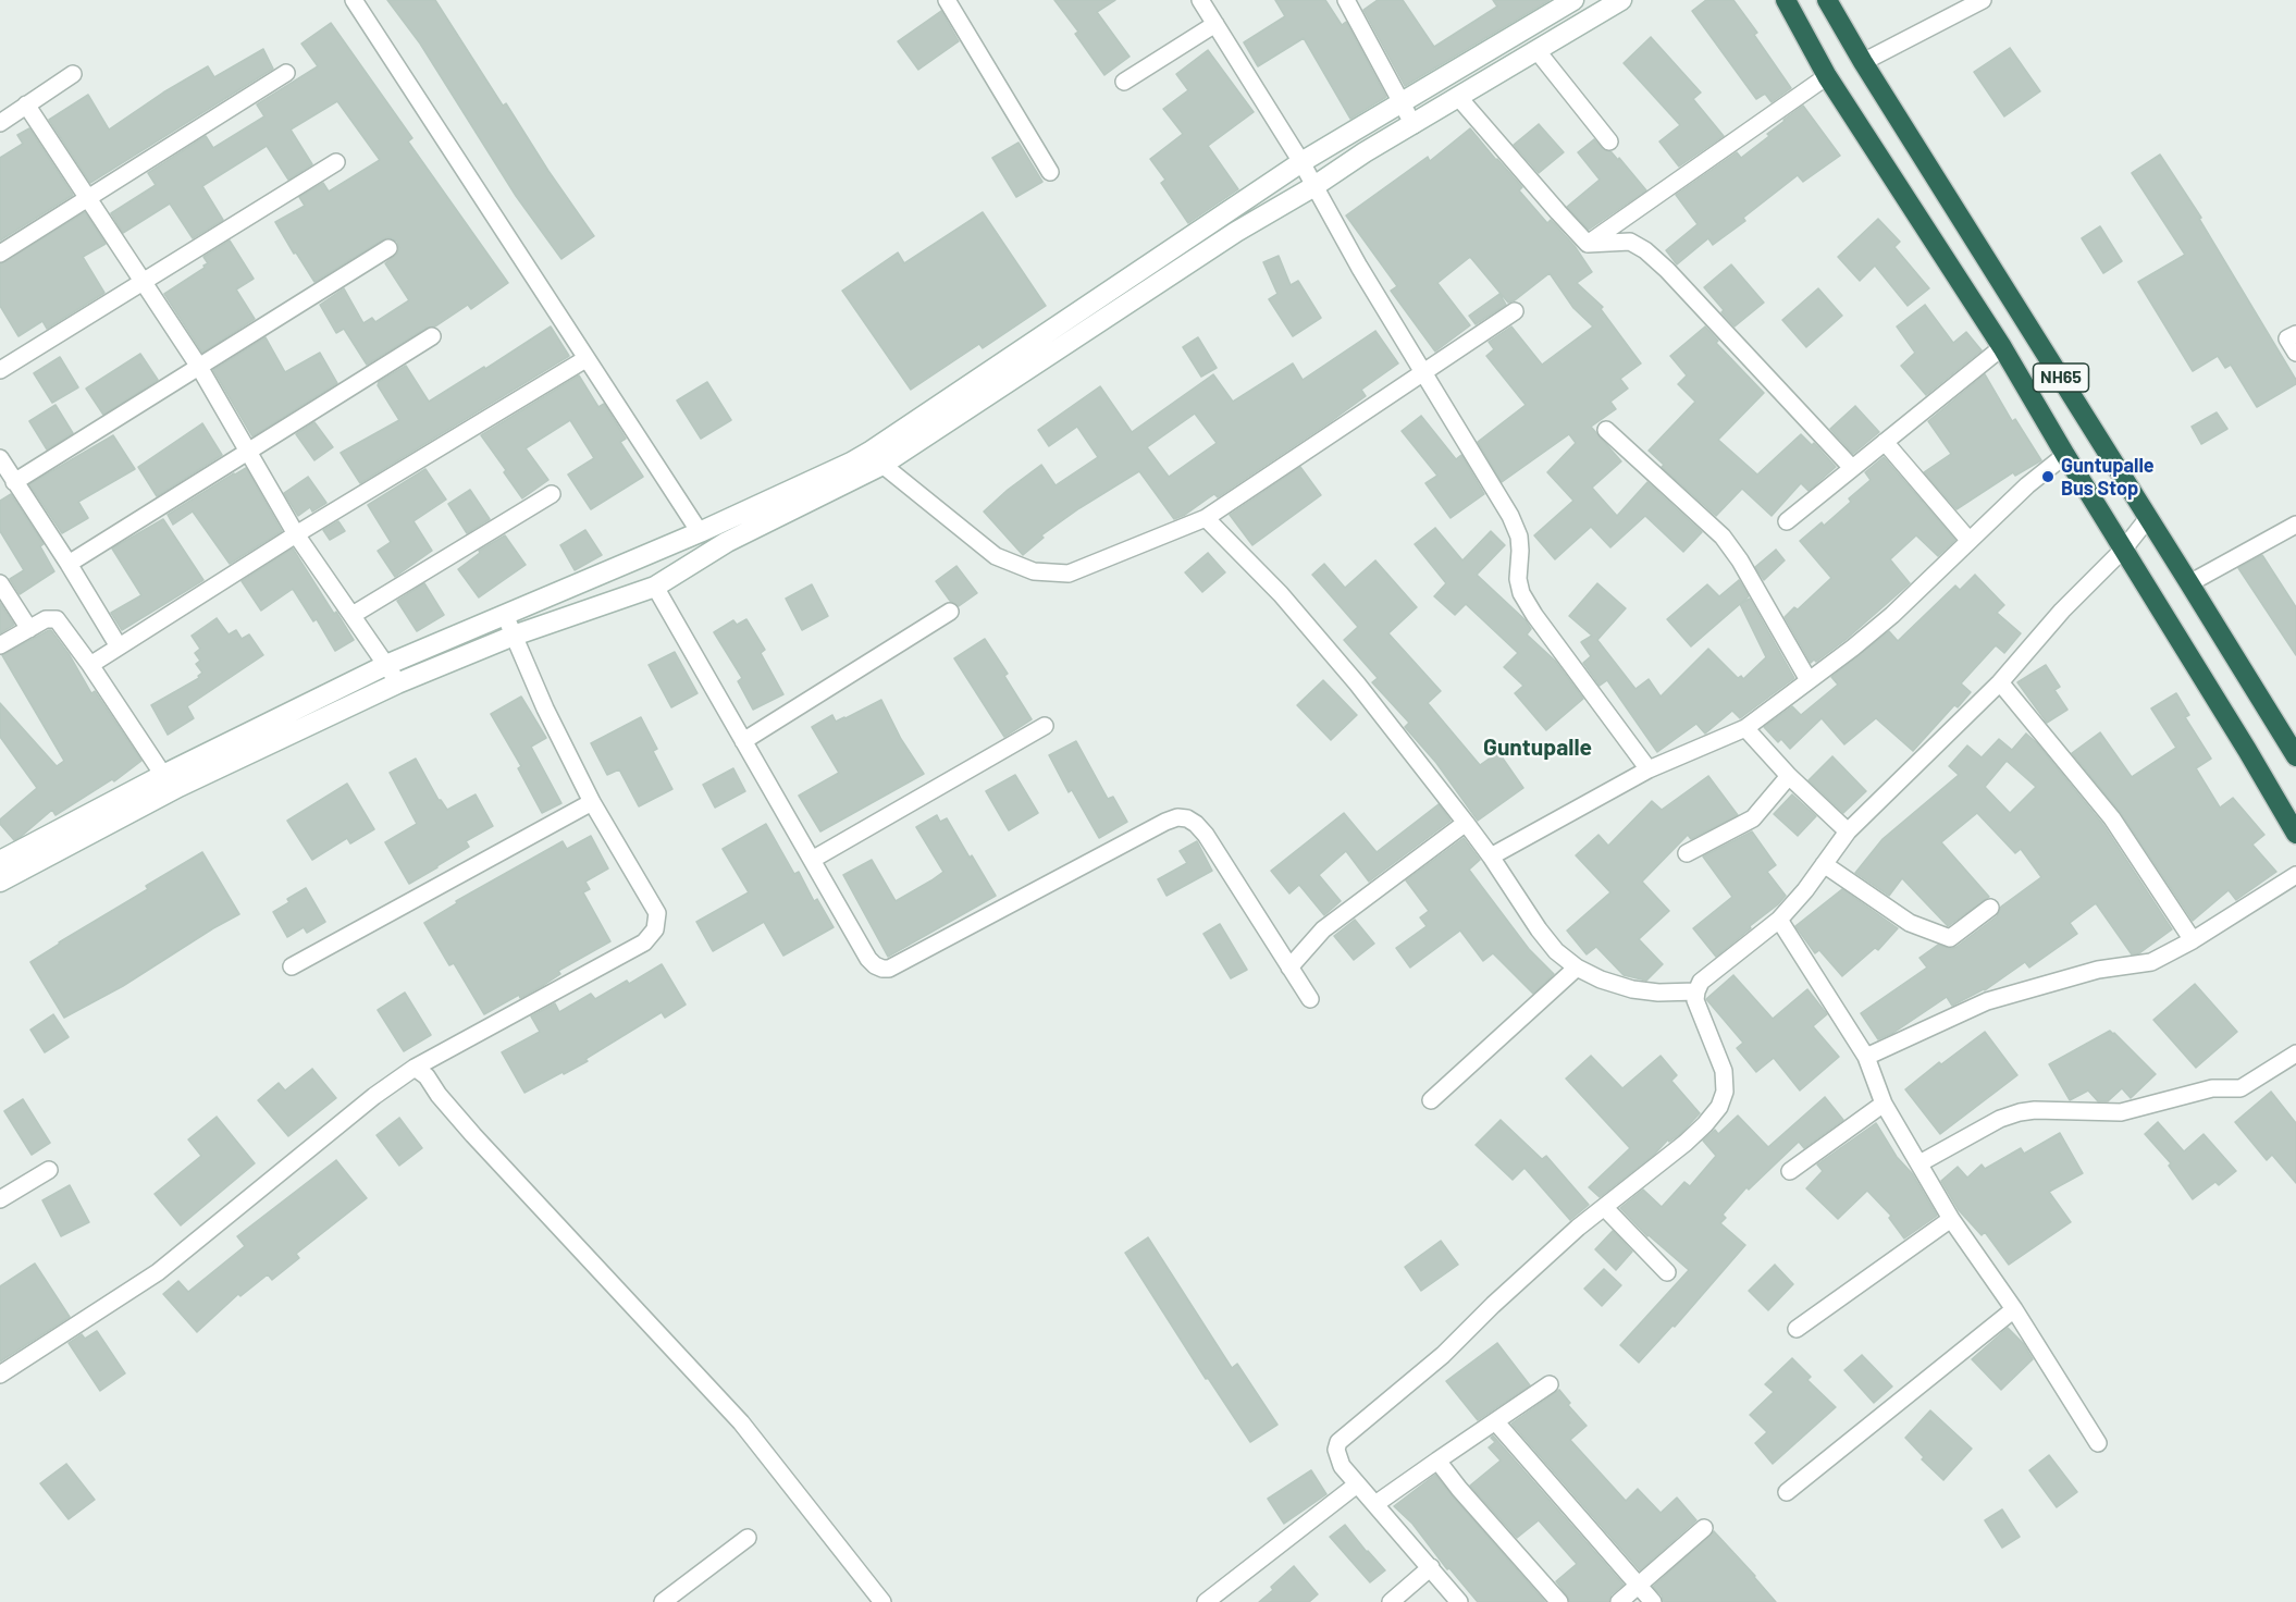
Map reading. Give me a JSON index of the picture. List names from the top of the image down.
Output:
{
  "streets": {
    "highway": ["NH65"]
  },
  "districts": ["Guntupalle"],
  "places": ["Guntupalle Bus Stop"]
}
